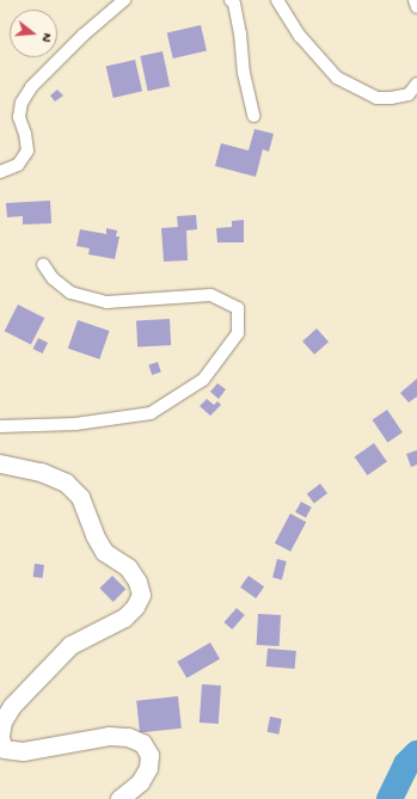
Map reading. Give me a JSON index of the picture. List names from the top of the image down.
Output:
{
  "north": "right"
}
